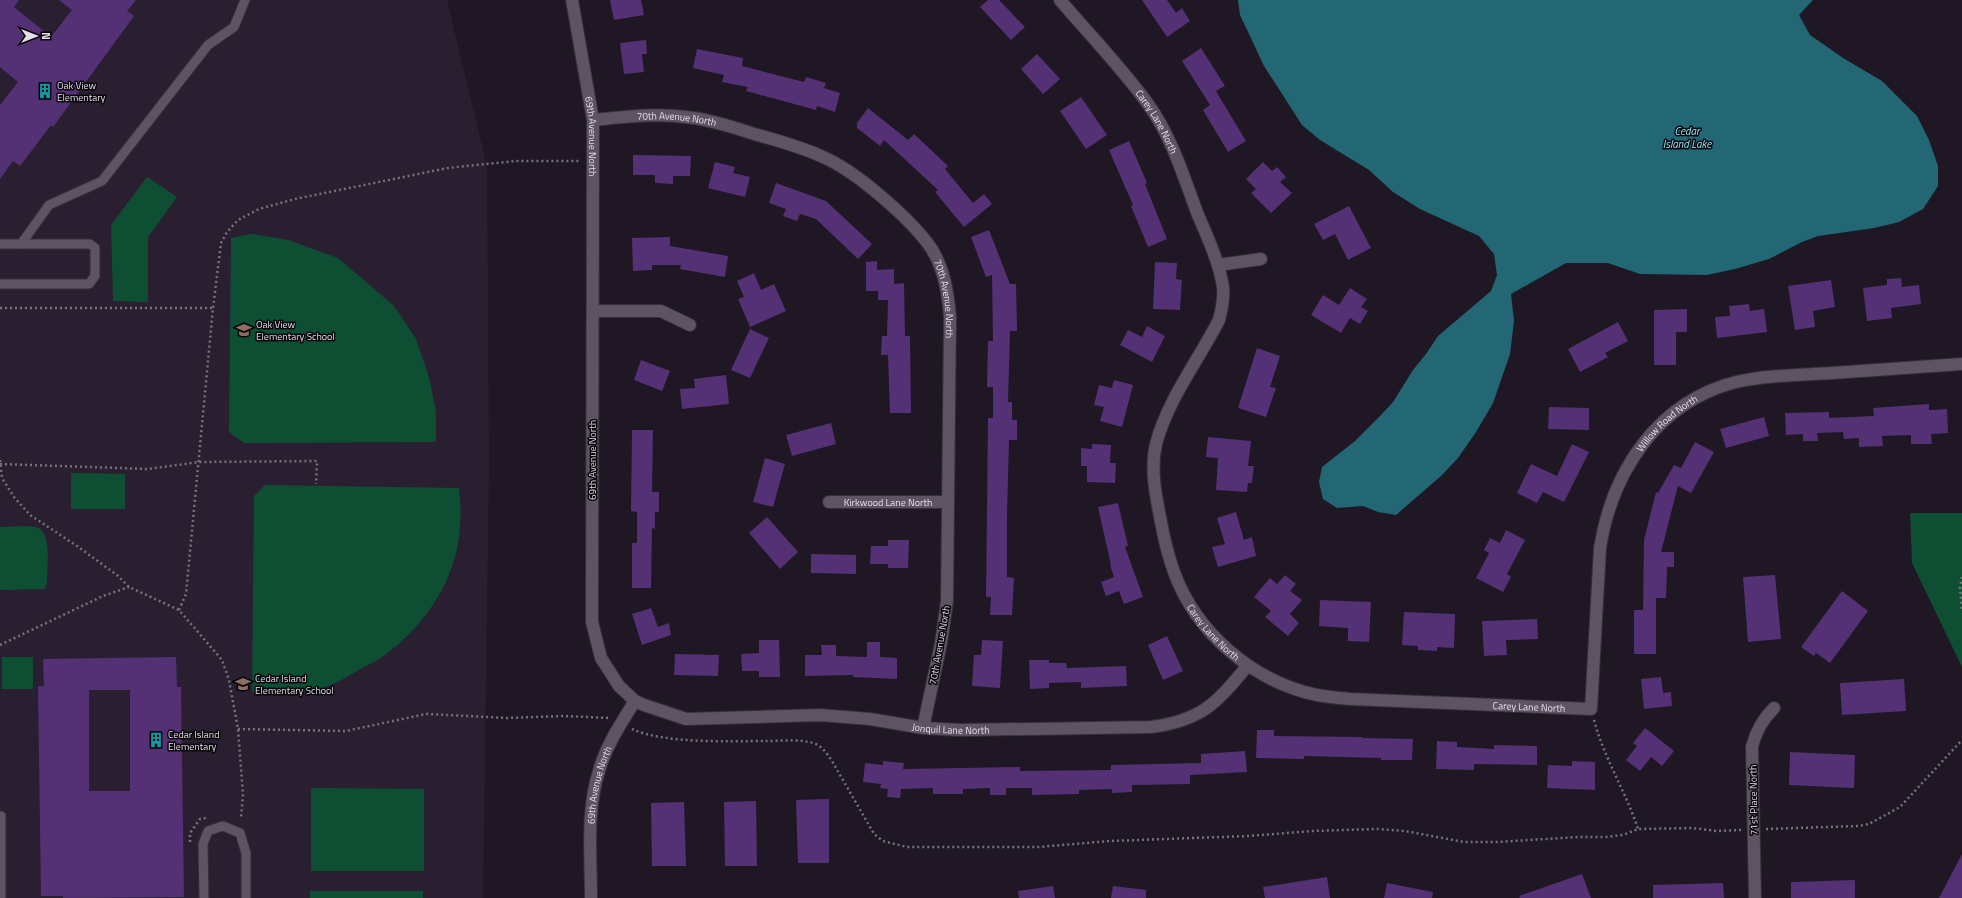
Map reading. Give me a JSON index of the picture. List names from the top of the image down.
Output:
{
  "streets": {
    "street": [
      "70th Avenue North",
      "Carey Lane North",
      "69th Avenue North",
      "Willow Road North",
      "Kirkwood Lane North",
      "Jonquil Lane North",
      "71st Place North"
    ]
  },
  "crossings": [
    ["70th Avenue North", "69th Avenue North"],
    ["70th Avenue North", "Kirkwood Lane North"],
    ["70th Avenue North", "Jonquil Lane North"],
    ["Carey Lane North", "Willow Road North"],
    ["Carey Lane North", "Jonquil Lane North"],
    ["69th Avenue North", "Jonquil Lane North"]
  ],
  "water": ["Cedar Island Lake"],
  "places": {
    "building": ["Oak View Elementary", "Cedar Island Elementary"],
    "school or university": ["Oak View Elementary School", "Cedar Island Elementary School"]
  },
  "north": "right"
}
